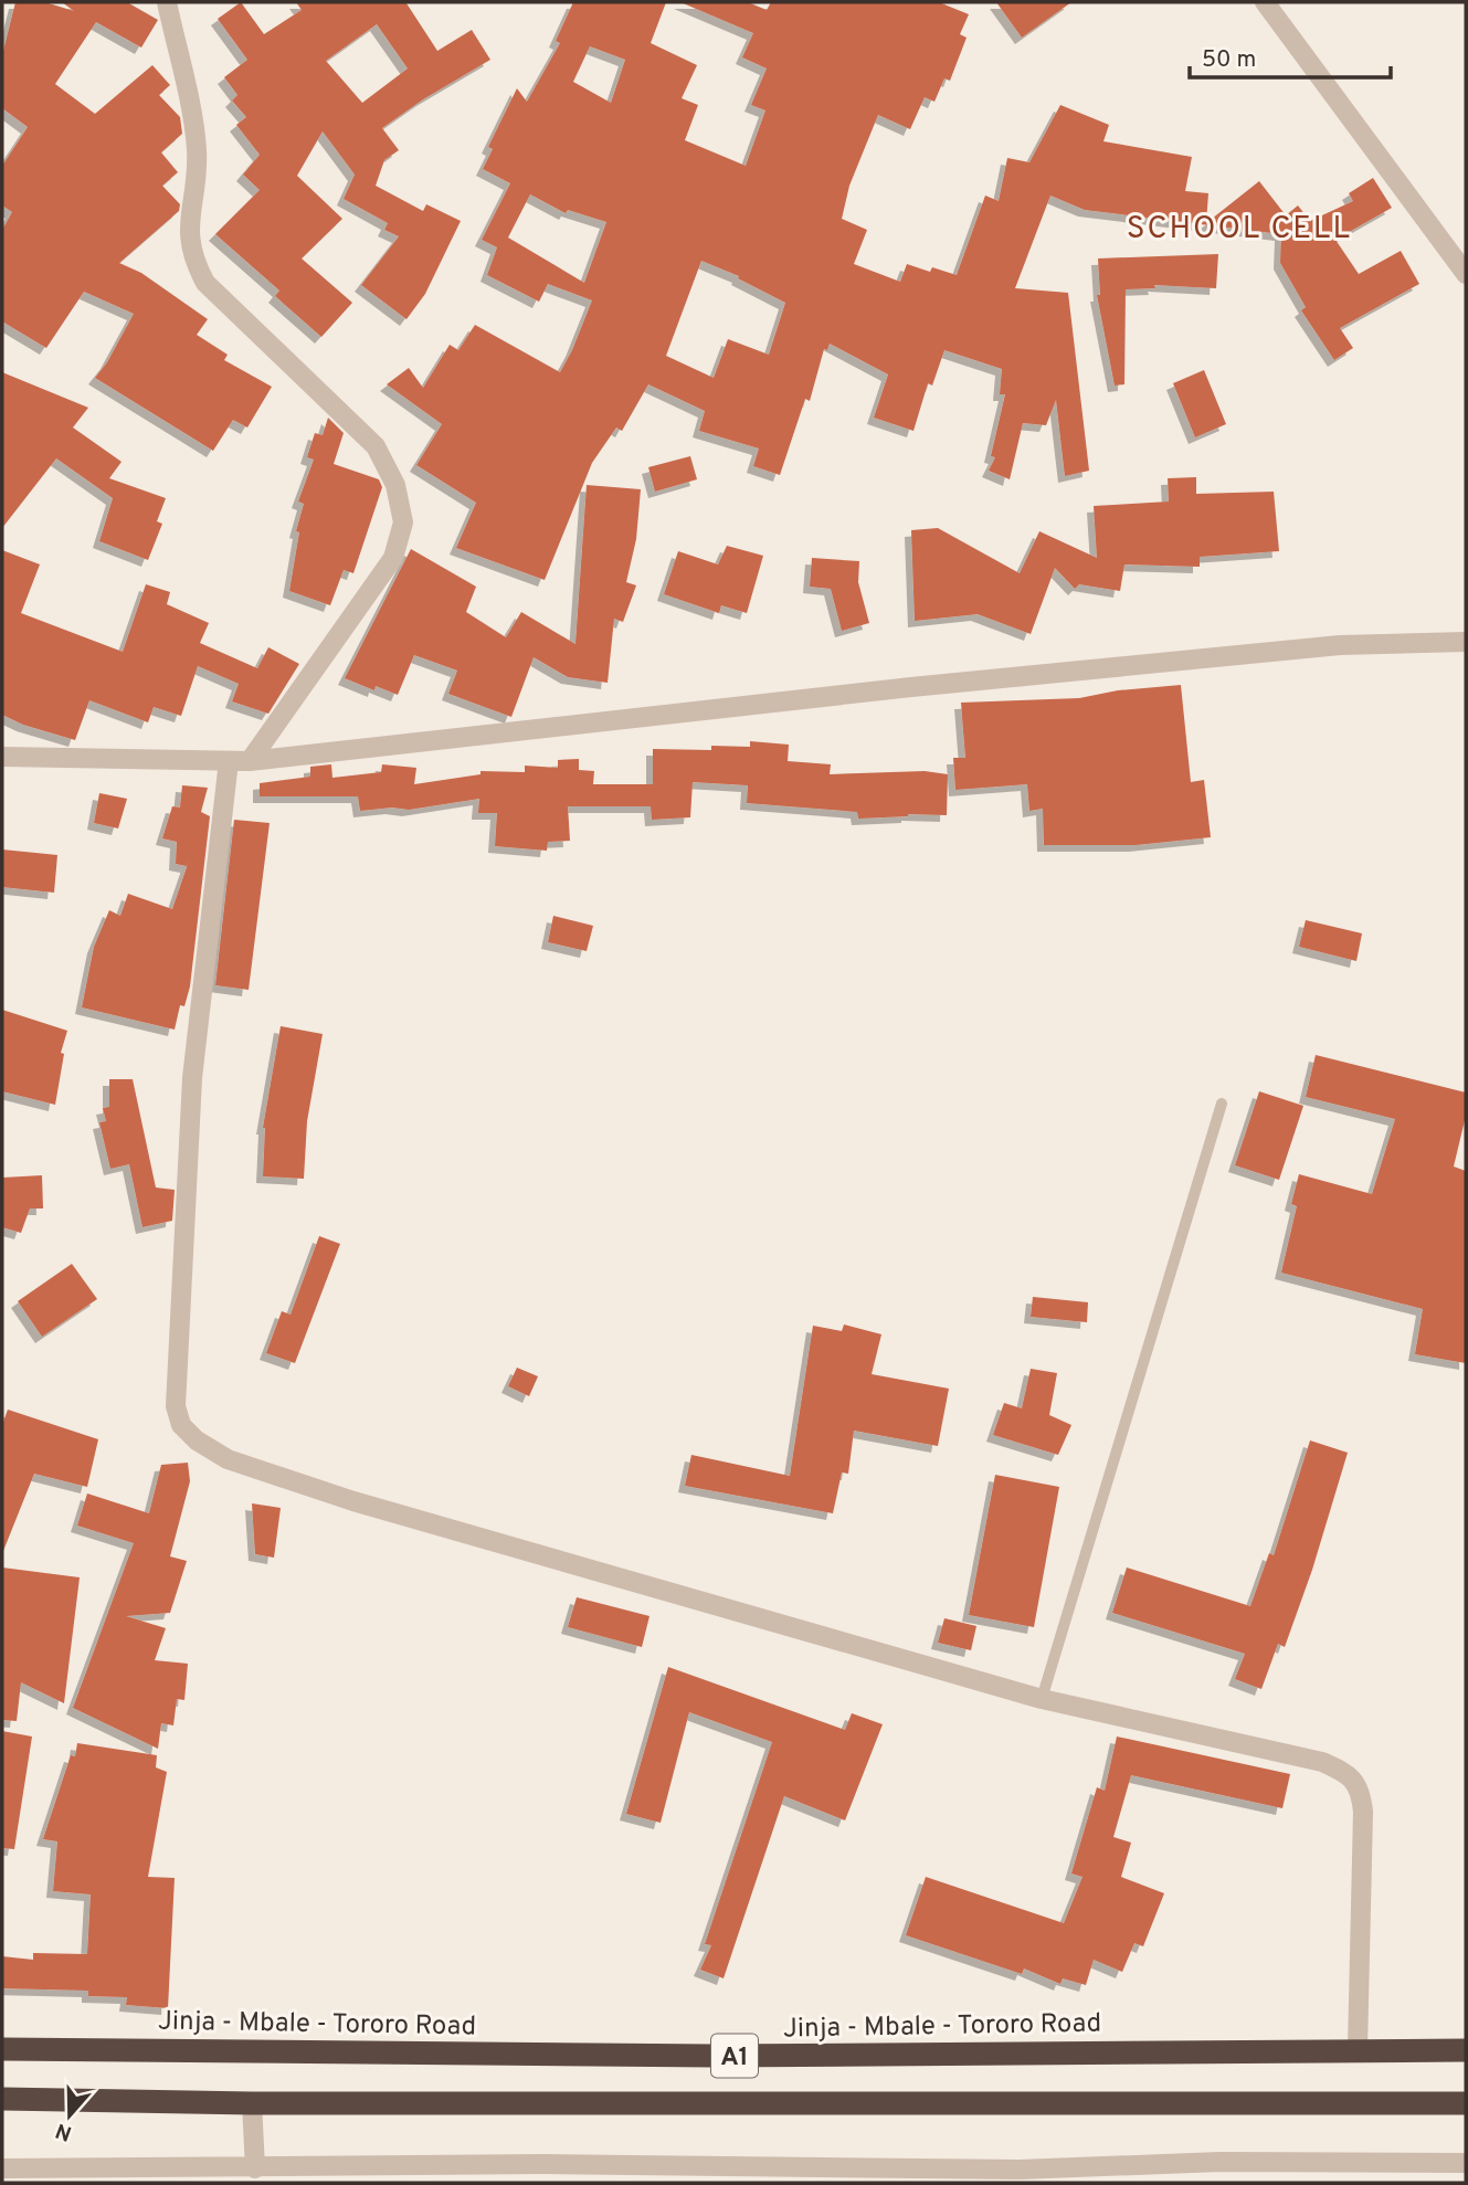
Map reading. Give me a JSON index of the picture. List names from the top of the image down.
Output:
{
  "streets": {
    "highway": ["Jinja - Mbale - Tororo Road", "A1"]
  },
  "districts": ["SCHOOL CELL"],
  "scale_bar": "50 m",
  "north": "bottom"
}
